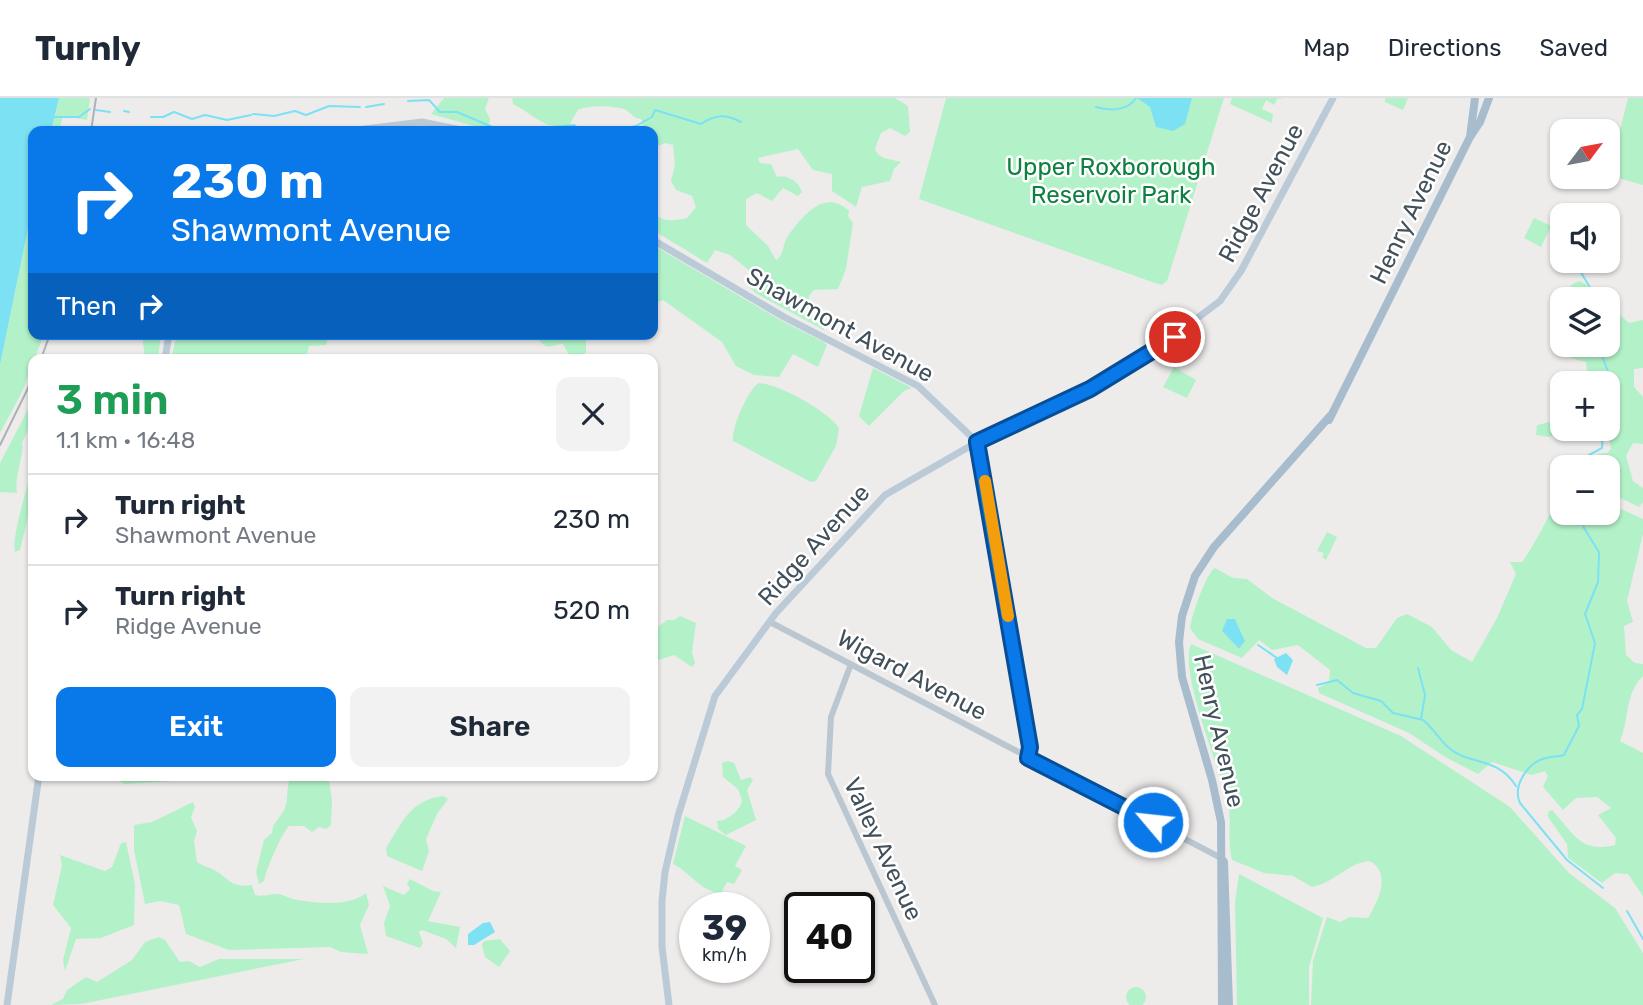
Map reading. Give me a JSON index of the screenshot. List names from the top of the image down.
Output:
{
  "streets": {
    "main road": ["Ridge Avenue", "Henry Avenue", "Shawmont Avenue"],
    "street": ["Wigard Avenue", "Valley Avenue"]
  },
  "crossings": [
    ["Ridge Avenue", "Shawmont Avenue"],
    ["Ridge Avenue", "Wigard Avenue"],
    ["Henry Avenue", "Wigard Avenue"],
    ["Wigard Avenue", "Valley Avenue"]
  ],
  "parks": ["Upper Roxborough Reservoir Park"],
  "north": "top right",
  "page": {
    "header": "Turnly",
    "nav": ["Map", "Directions", "Saved"],
    "map_buttons": ["+", "−"],
    "turn": ["230 m", "Shawmont Avenue"],
    "then": "Then",
    "heading": ["3 min", "1.1 km · 16:48"],
    "list": [
      {
        "name": "Turn right",
        "note": "Shawmont Avenue",
        "value": "230 m"
      },
      {
        "name": "Turn right",
        "note": "Ridge Avenue",
        "value": "520 m"
      }
    ],
    "buttons": ["Exit", "Share"],
    "speed": "39 km/h",
    "limit": "40"
  }
}
